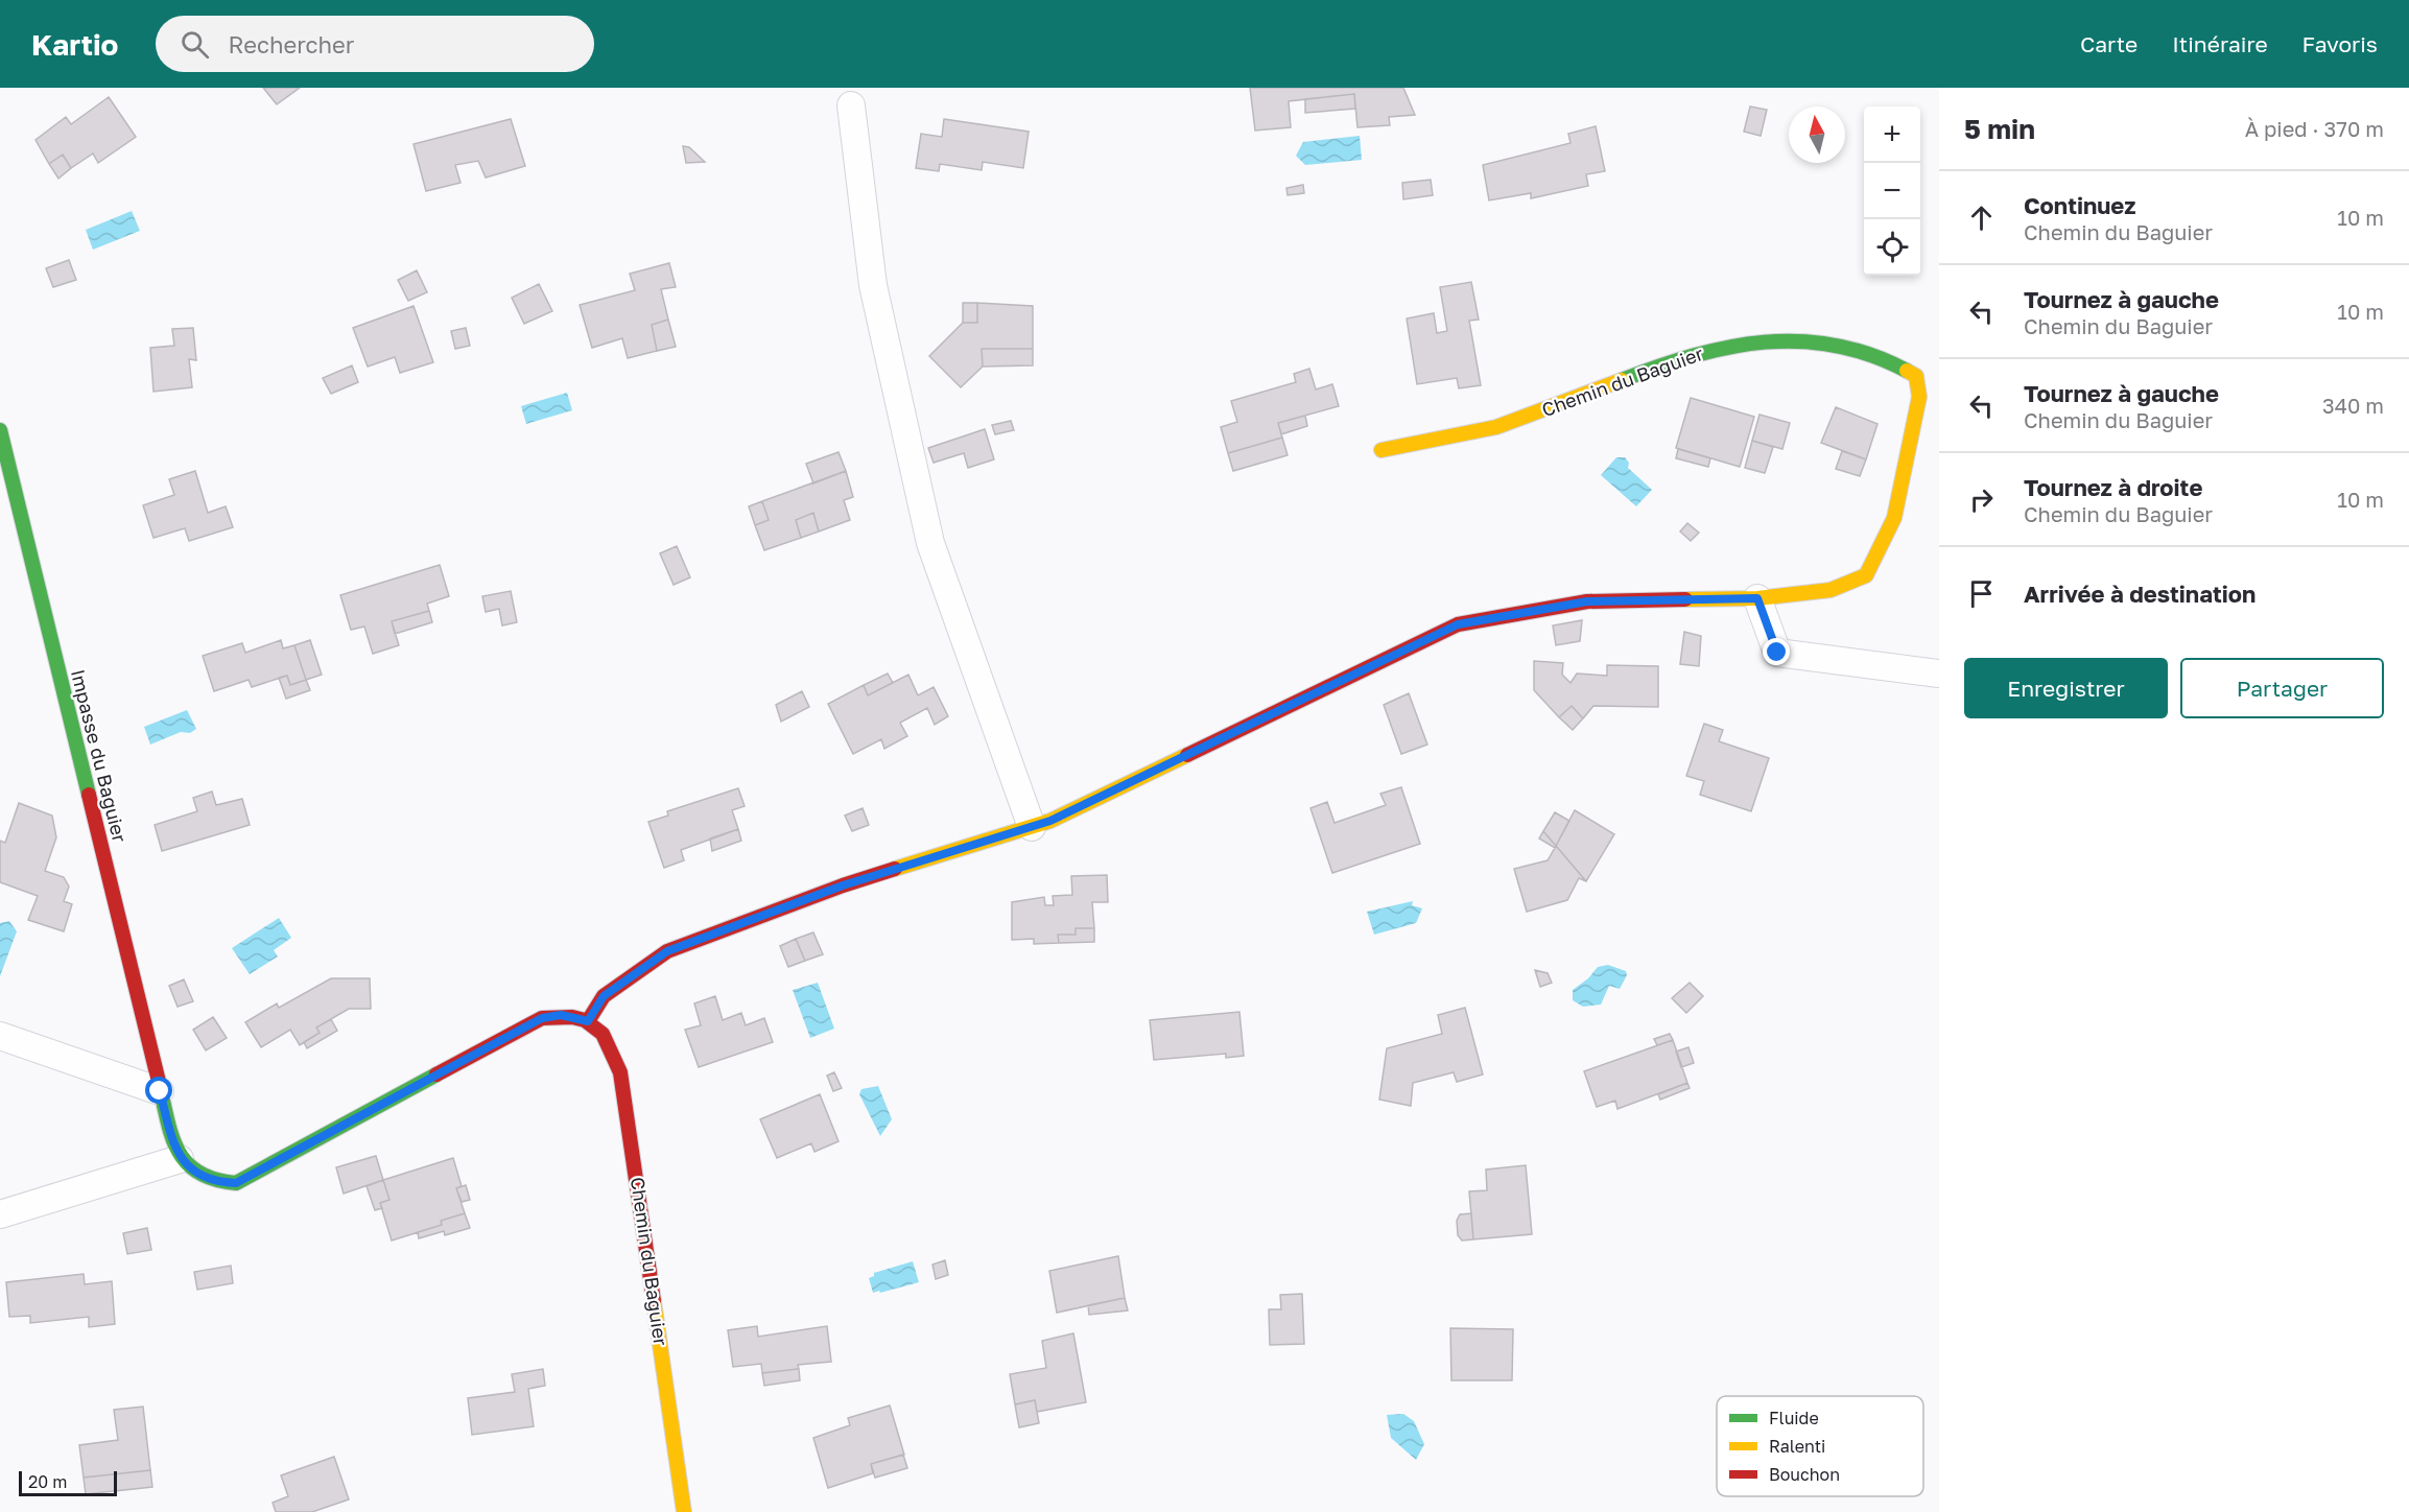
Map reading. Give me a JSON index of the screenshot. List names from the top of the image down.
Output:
{
  "streets": {
    "street": ["Chemin du Baguier", "Impasse du Baguier"]
  },
  "legend": ["Fluide", "Ralenti", "Bouchon"],
  "scale_bar": "20 m",
  "north": "top",
  "page": {
    "header": "Kartio",
    "search": "Rechercher",
    "nav": ["Carte", "Itinéraire", "Favoris"],
    "heading": ["5 min", "À pied · 370 m"],
    "map_buttons": ["+", "−"],
    "list": [
      ["Continuez", "Chemin du Baguier", "10 m"],
      ["Tournez à gauche", "Chemin du Baguier", "10 m"],
      ["Tournez à gauche", "Chemin du Baguier", "340 m"],
      ["Tournez à droite", "Chemin du Baguier", "10 m"],
      "Arrivée à destination"
    ],
    "buttons": ["Enregistrer", "Partager"],
    "scale": "20 m"
  }
}
